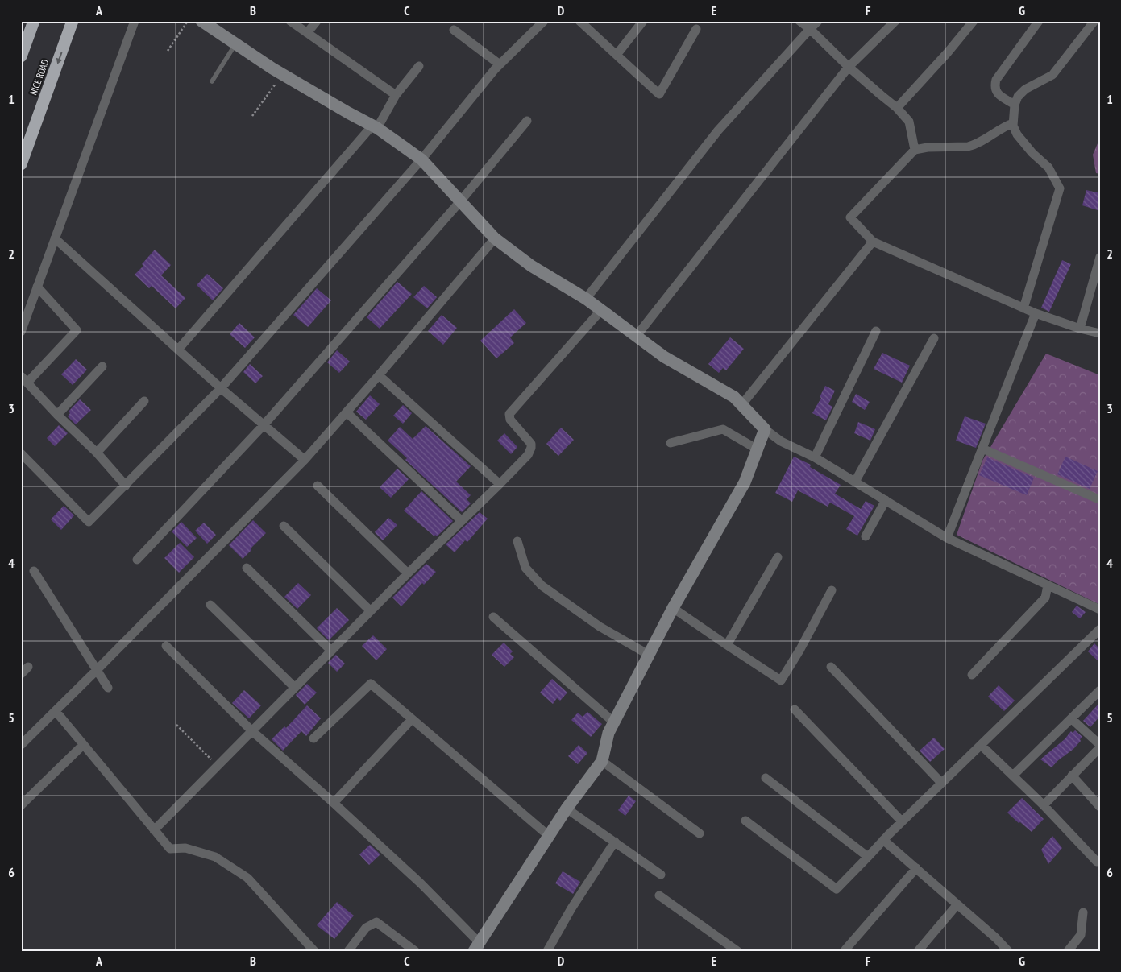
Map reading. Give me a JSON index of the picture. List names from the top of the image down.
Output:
{
  "streets": {
    "highway": ["NICE ROAD"]
  },
  "one_way": ["NICE ROAD"],
  "grid": {
    "columns": [
      "A",
      "B",
      "C",
      "D",
      "E",
      "F",
      "G"
    ],
    "rows": [
      "1",
      "2",
      "3",
      "4",
      "5",
      "6"
    ]
  }
}
